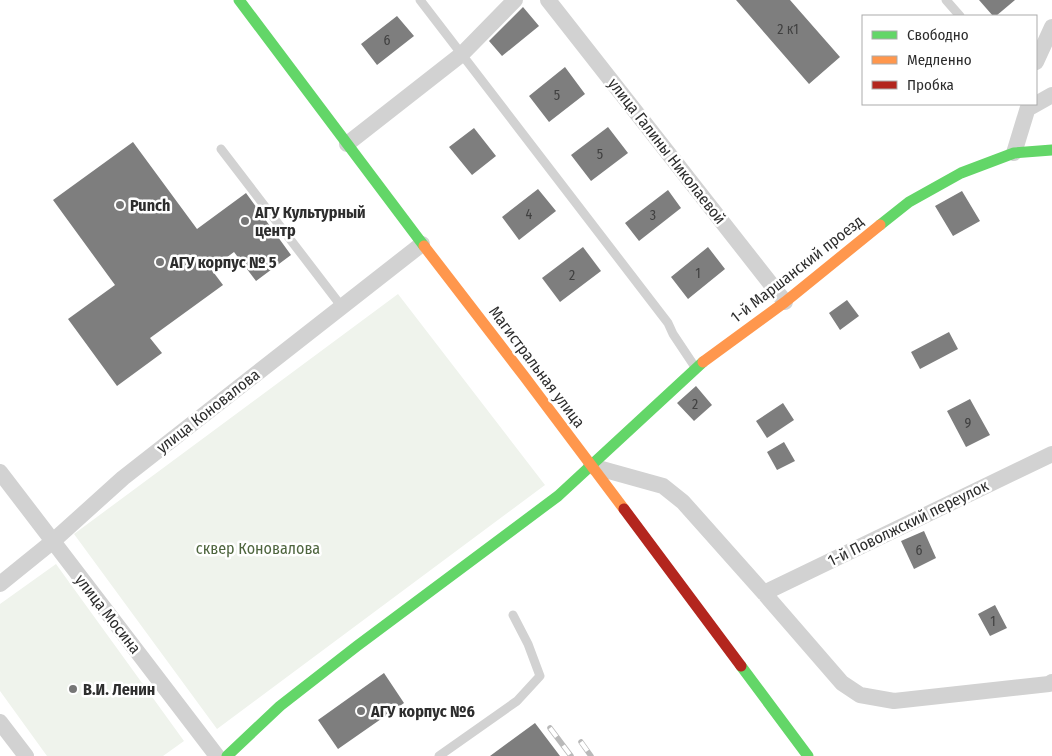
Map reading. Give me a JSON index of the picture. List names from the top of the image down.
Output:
{
  "streets": {
    "main road": ["1-й Маршанский проезд", "Магистральная улица"],
    "street": [
      "улица Галины Николаевой",
      "улица Коновалова",
      "1-й Поволжский переулок",
      "улица Мосина"
    ]
  },
  "crossings": [
    ["улица Галины Николаевой", "1-й Маршанский проезд"],
    ["1-й Маршанский проезд", "Магистральная улица"],
    ["Магистральная улица", "улица Коновалова"],
    ["улица Коновалова", "улица Мосина"]
  ],
  "parks": ["сквер Коновалова"],
  "places": [
    "Punch",
    "АГУ Культурный центр",
    "АГУ корпус № 5",
    "В.И. Ленин",
    "АГУ корпус №6"
  ],
  "house_numbers": [
    "2 к1",
    "6",
    "5",
    "5",
    "4",
    "3",
    "1",
    "2",
    "2",
    "9",
    "6",
    "1"
  ],
  "legend": ["Свободно", "Медленно", "Пробка"]
}
